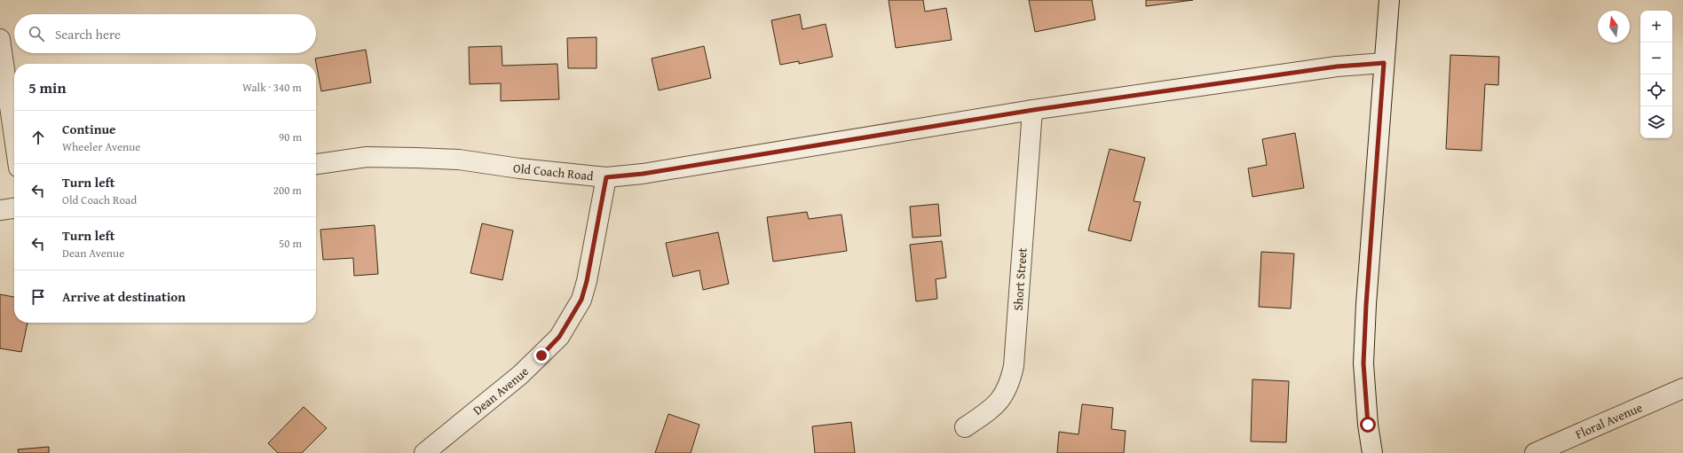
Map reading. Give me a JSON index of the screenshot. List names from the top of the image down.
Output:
{
  "streets": {
    "street": [
      "Old Coach Road",
      "Short Street",
      "Dean Avenue",
      "Floral Avenue"
    ]
  },
  "crossings": [
    ["Old Coach Road", "Short Street"],
    ["Old Coach Road", "Dean Avenue"]
  ],
  "north": "top",
  "page": {
    "map_buttons": ["+", "−"],
    "search": "Search here",
    "heading": ["5 min", "Walk · 340 m"],
    "list": [
      ["Continue", "Wheeler Avenue", "90 m"],
      ["Turn left", "Old Coach Road", "200 m"],
      ["Turn left", "Dean Avenue", "50 m"],
      "Arrive at destination"
    ]
  }
}
